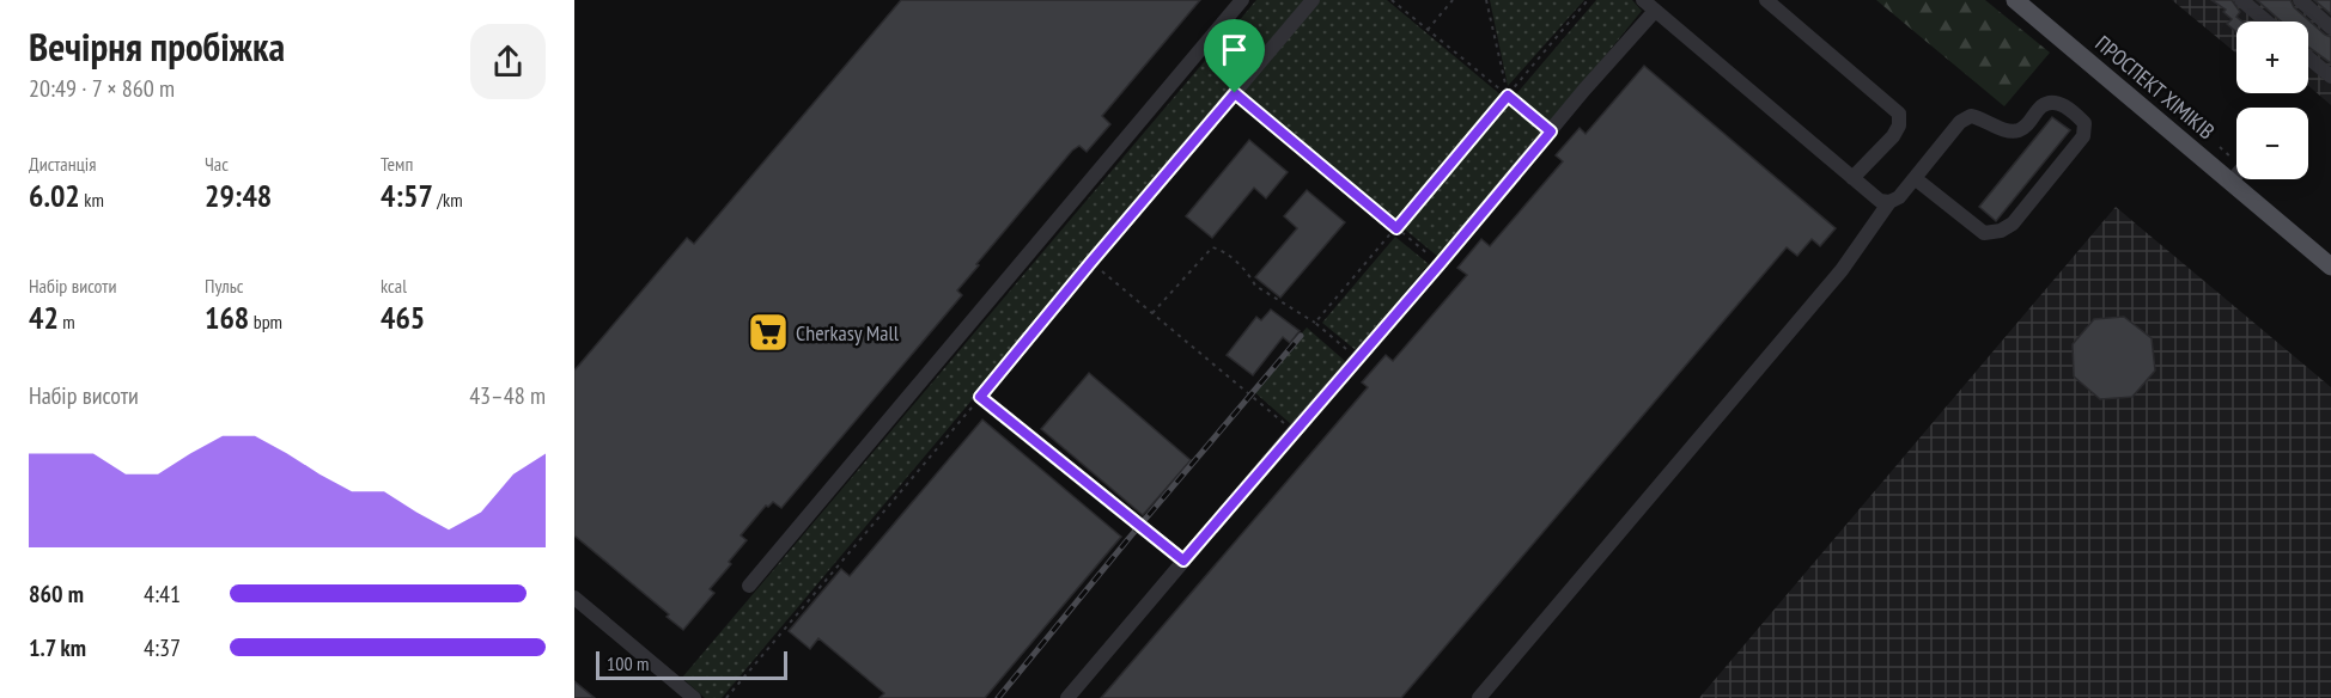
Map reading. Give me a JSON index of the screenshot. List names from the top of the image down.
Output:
{
  "streets": {
    "main road": ["ПРОСПЕКТ ХІМІКІВ"]
  },
  "places": {
    "supermarket": ["Cherkasy Mall"]
  },
  "scale_bar": "100 m",
  "page": {
    "heading": ["Вечірня пробіжка", "20:49 · 7 × 860 m"],
    "map_buttons": ["+", "−"],
    "stats": [
      ["Дистанція", "6.02 km"],
      ["Час", "29:48"],
      ["Темп", "4:57 /km"],
      ["Набір висоти", "42 m"],
      ["Пульс", "168 bpm"],
      ["kcal", "465"]
    ],
    "chart": ["Набір висоти", "43–48 m"],
    "list": [
      {
        "name": "860 m",
        "note": "4:41"
      },
      {
        "name": "1.7 km",
        "note": "4:37"
      }
    ],
    "scale": "100 m"
  }
}
